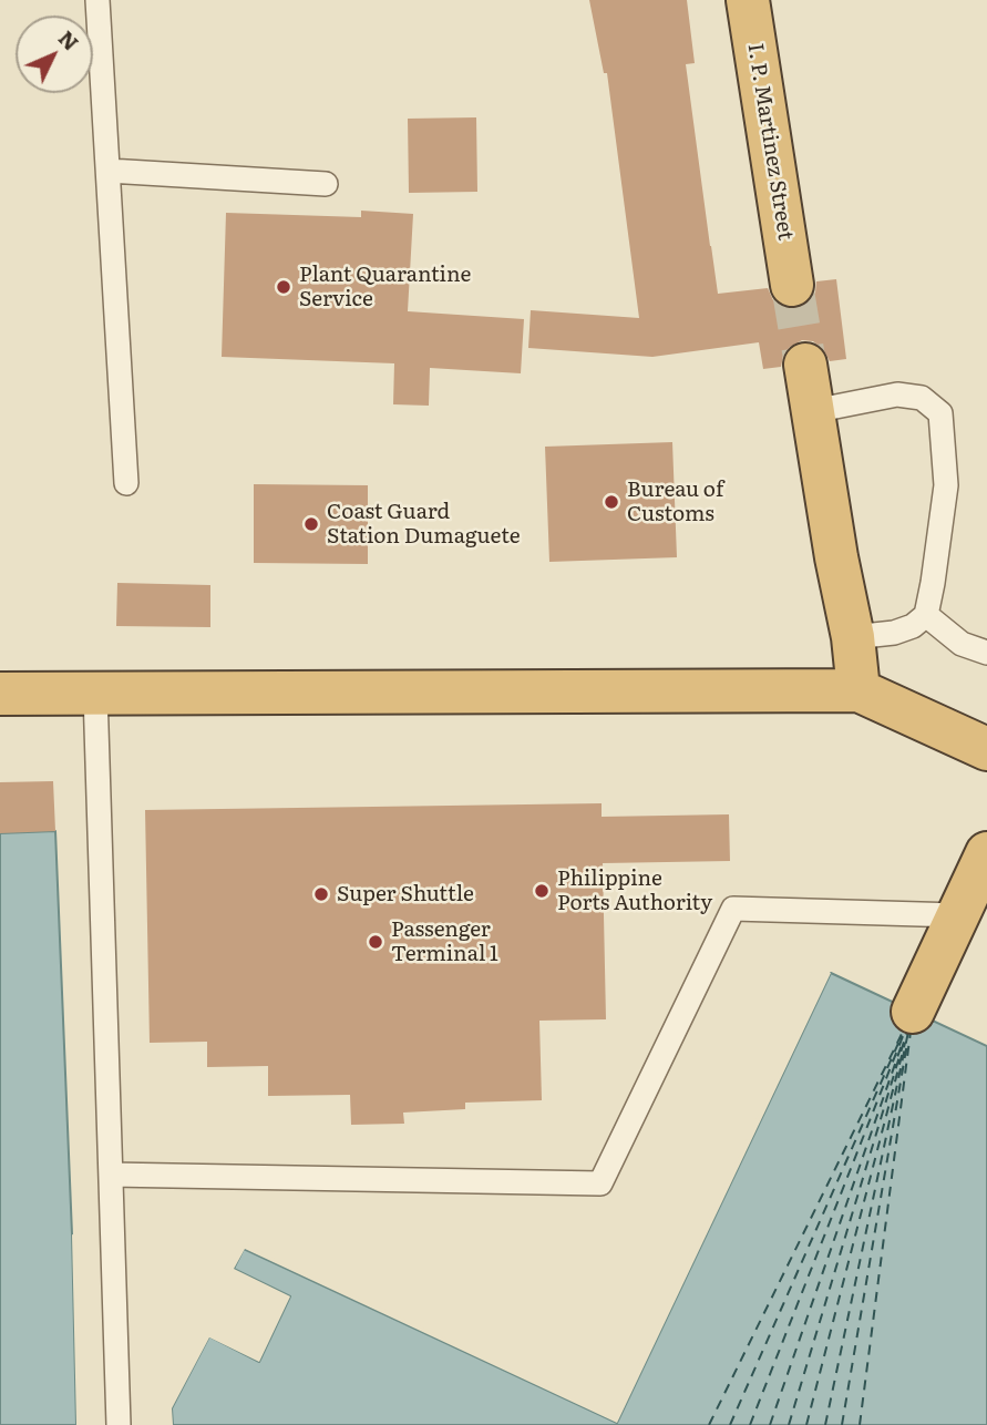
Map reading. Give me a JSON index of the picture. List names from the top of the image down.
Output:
{
  "streets": {
    "highway": ["I. P. Martinez Street"]
  },
  "places": [
    "Plant Quarantine Service",
    "Bureau of Customs",
    "Coast Guard Station Dumaguete",
    "Philippine Ports Authority",
    "Super Shuttle",
    "Passenger Terminal 1"
  ],
  "north": "top right"
}
